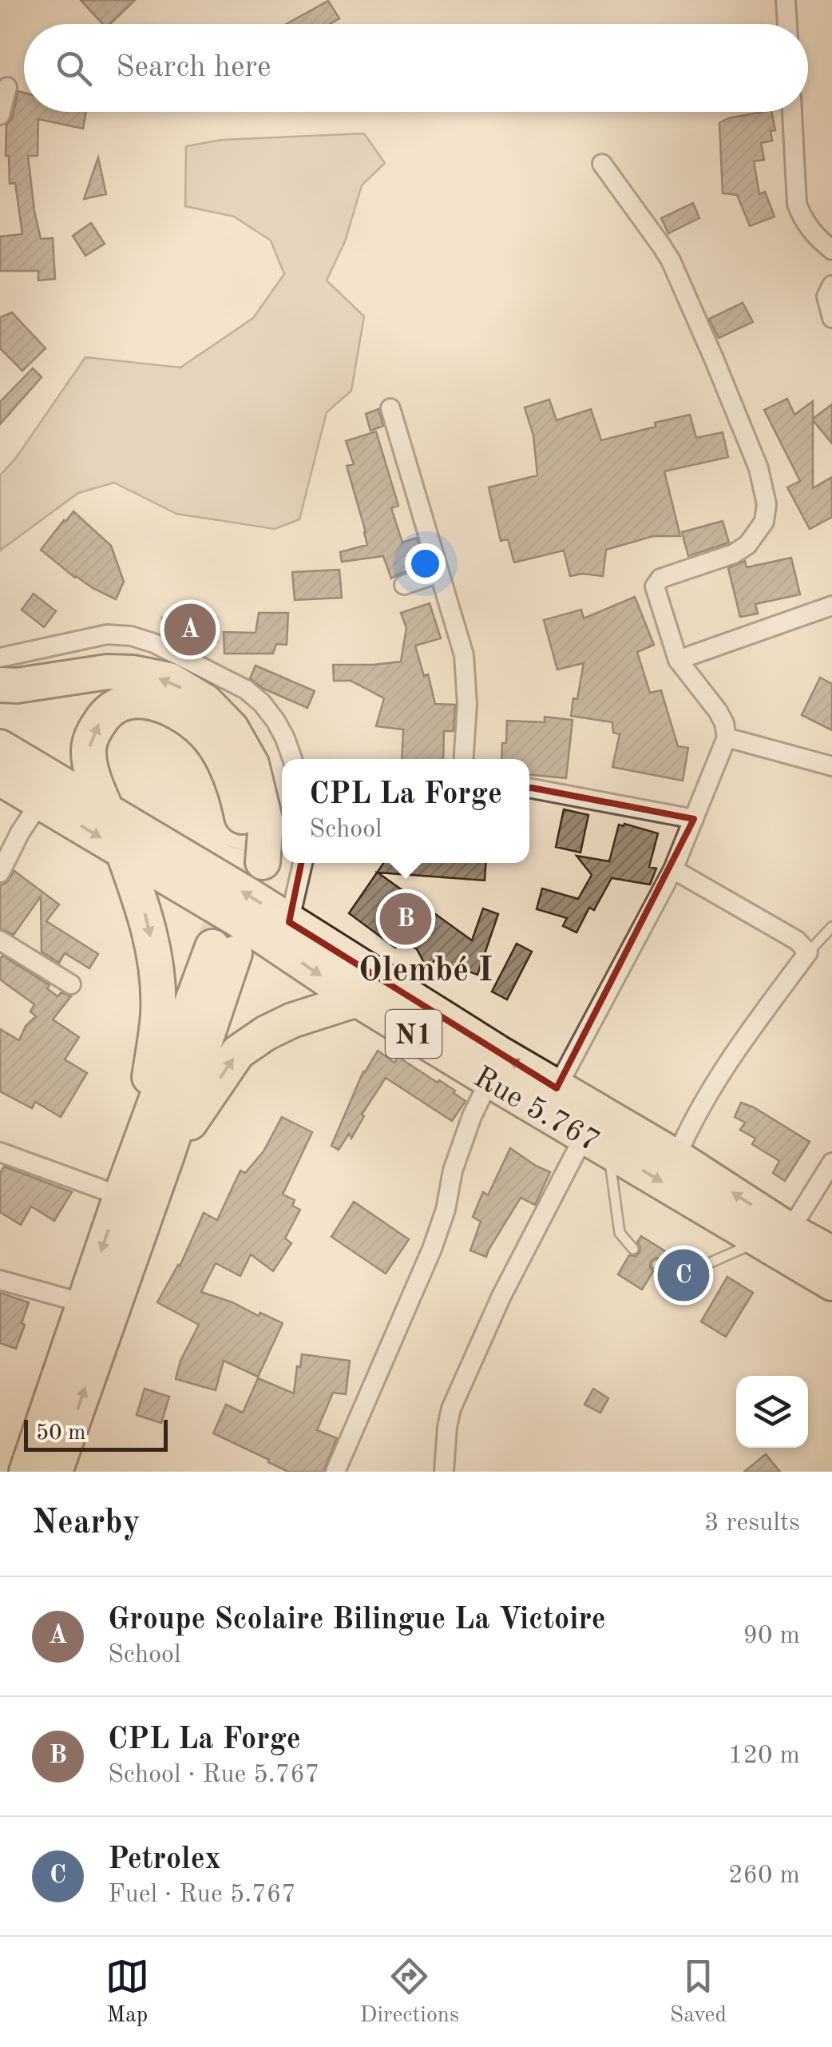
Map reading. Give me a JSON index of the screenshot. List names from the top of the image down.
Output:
{
  "streets": {
    "highway": ["N1", "Rue 5.767"]
  },
  "crossings": [
    ["N1", "Rue 5.767"]
  ],
  "districts": ["Olembé I"],
  "scale_bar": "50 m",
  "page": {
    "search": "Search here",
    "pins": ["A", "B", "C"],
    "popup": ["CPL La Forge", "School"],
    "scale": "50 m",
    "heading": ["Nearby", "3 results"],
    "list": [
      {
        "mark": "A",
        "name": "Groupe Scolaire Bilingue La Victoire",
        "note": "School",
        "value": "90 m"
      },
      {
        "mark": "B",
        "name": "CPL La Forge",
        "note": "School · Rue 5.767",
        "value": "120 m"
      },
      {
        "mark": "C",
        "name": "Petrolex",
        "note": "Fuel · Rue 5.767",
        "value": "260 m"
      }
    ],
    "nav": ["Map", "Directions", "Saved"]
  }
}
